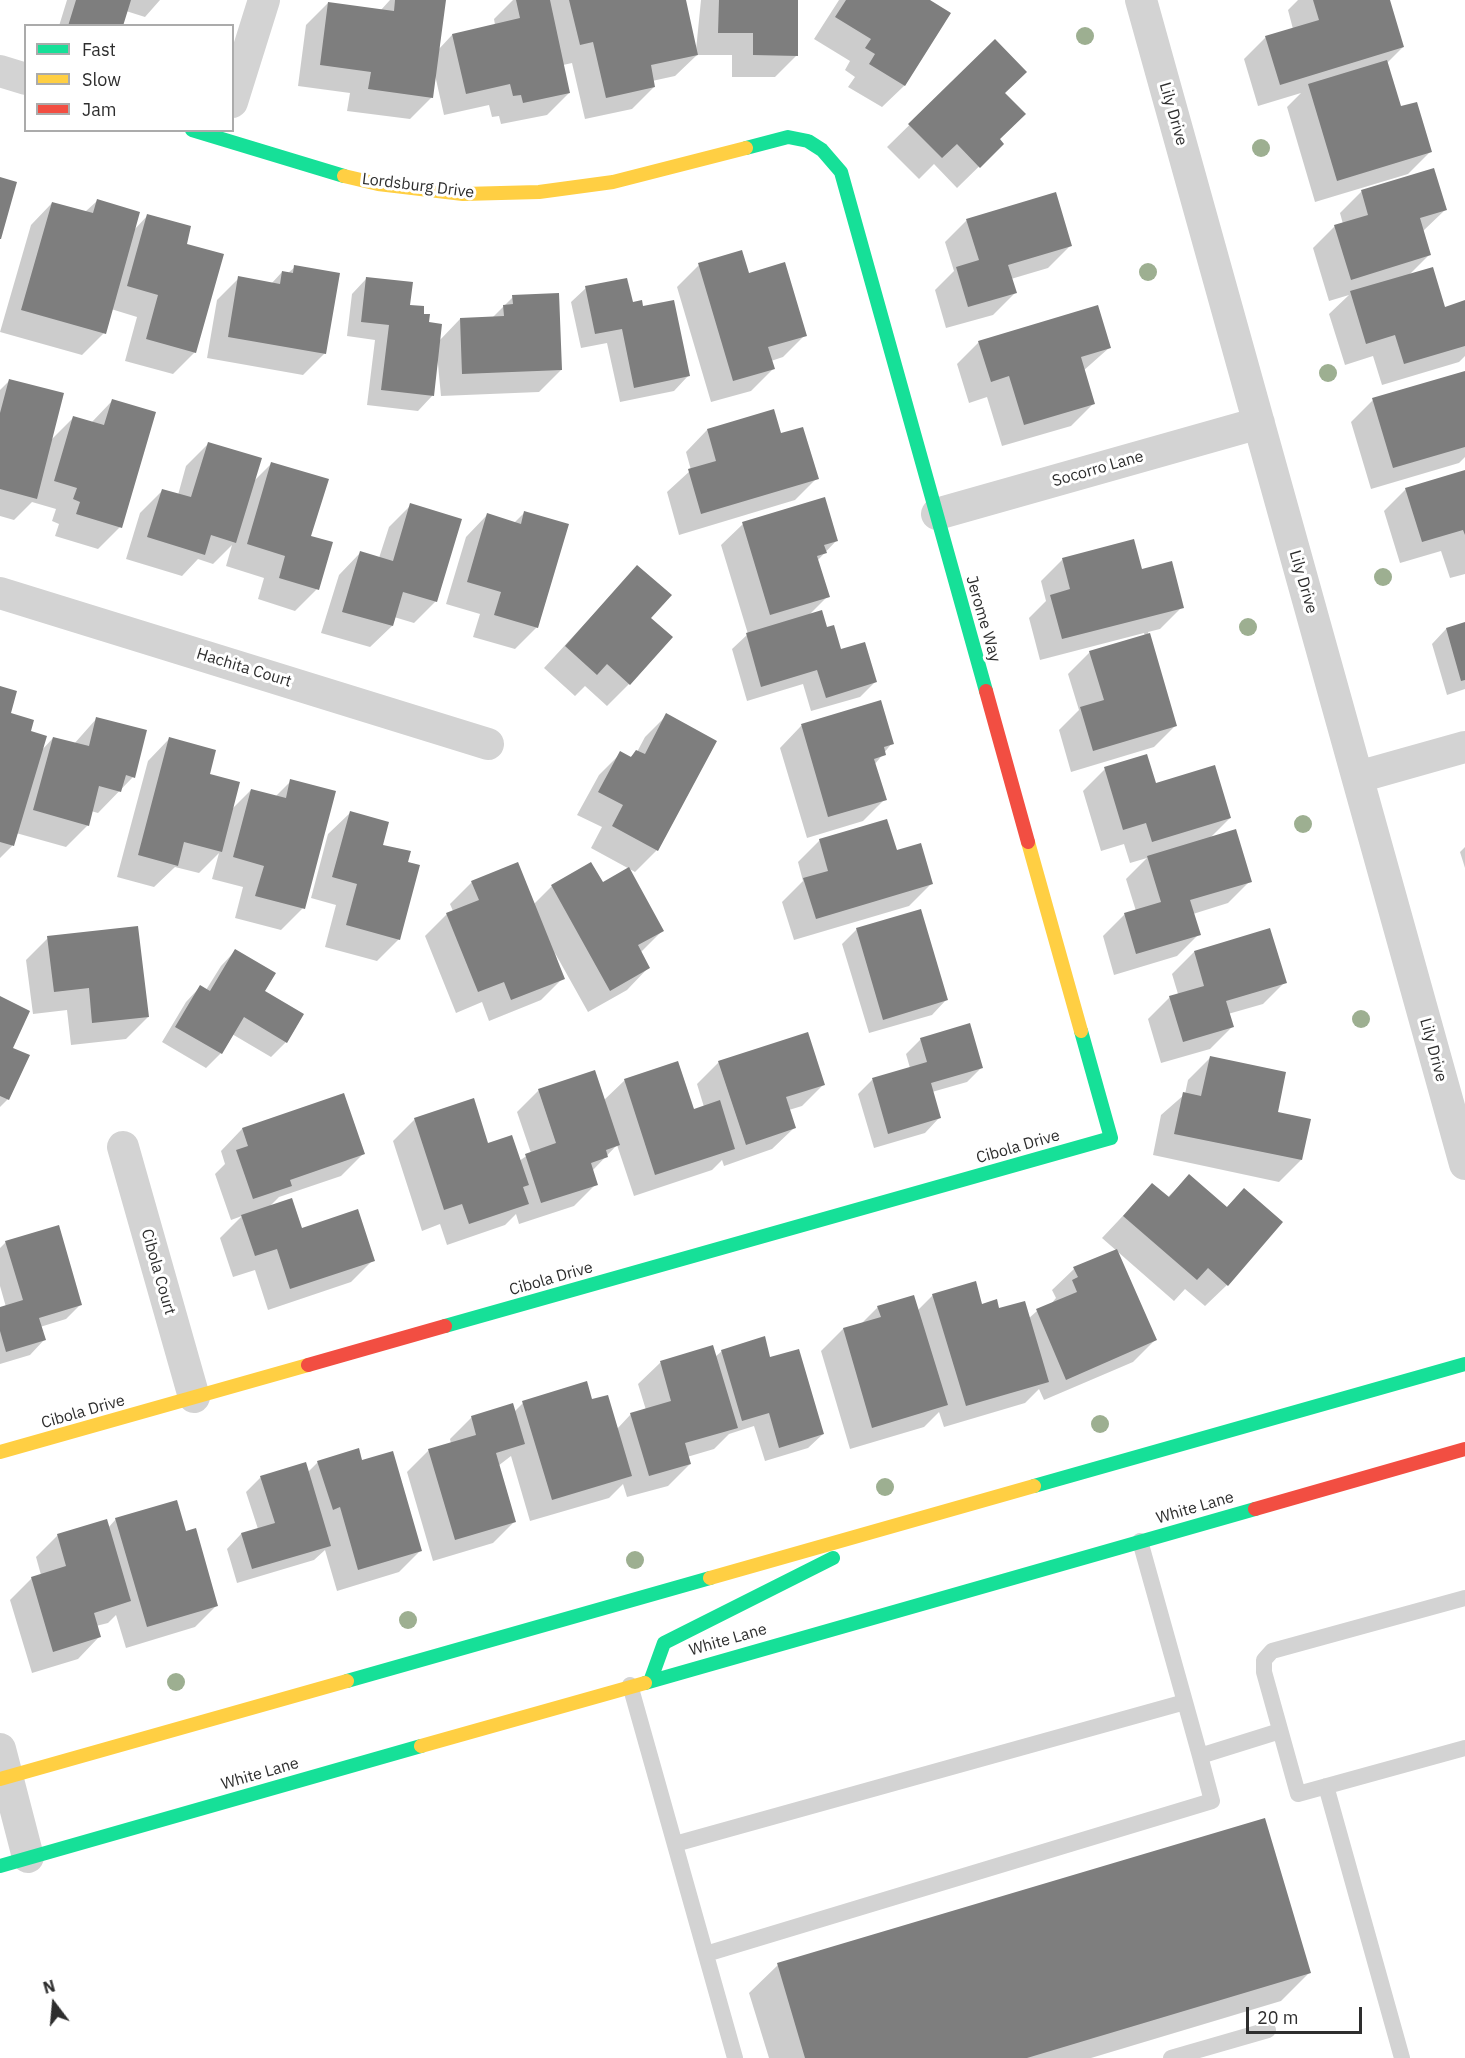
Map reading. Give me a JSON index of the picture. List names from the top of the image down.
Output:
{
  "streets": {
    "main road": [
      "Lordsburg Drive",
      "Jerome Way",
      "Cibola Drive",
      "White Lane"
    ],
    "street": [
      "Lily Drive",
      "Socorro Lane",
      "Hachita Court",
      "Cibola Court"
    ]
  },
  "crossings": [
    ["Lily Drive", "Socorro Lane"],
    ["Lordsburg Drive", "Jerome Way"],
    ["Socorro Lane", "Jerome Way"],
    ["Jerome Way", "Cibola Drive"],
    ["Cibola Drive", "Cibola Court"]
  ],
  "legend": ["Fast", "Slow", "Jam"],
  "scale_bar": "20 m",
  "north": "top"
}
